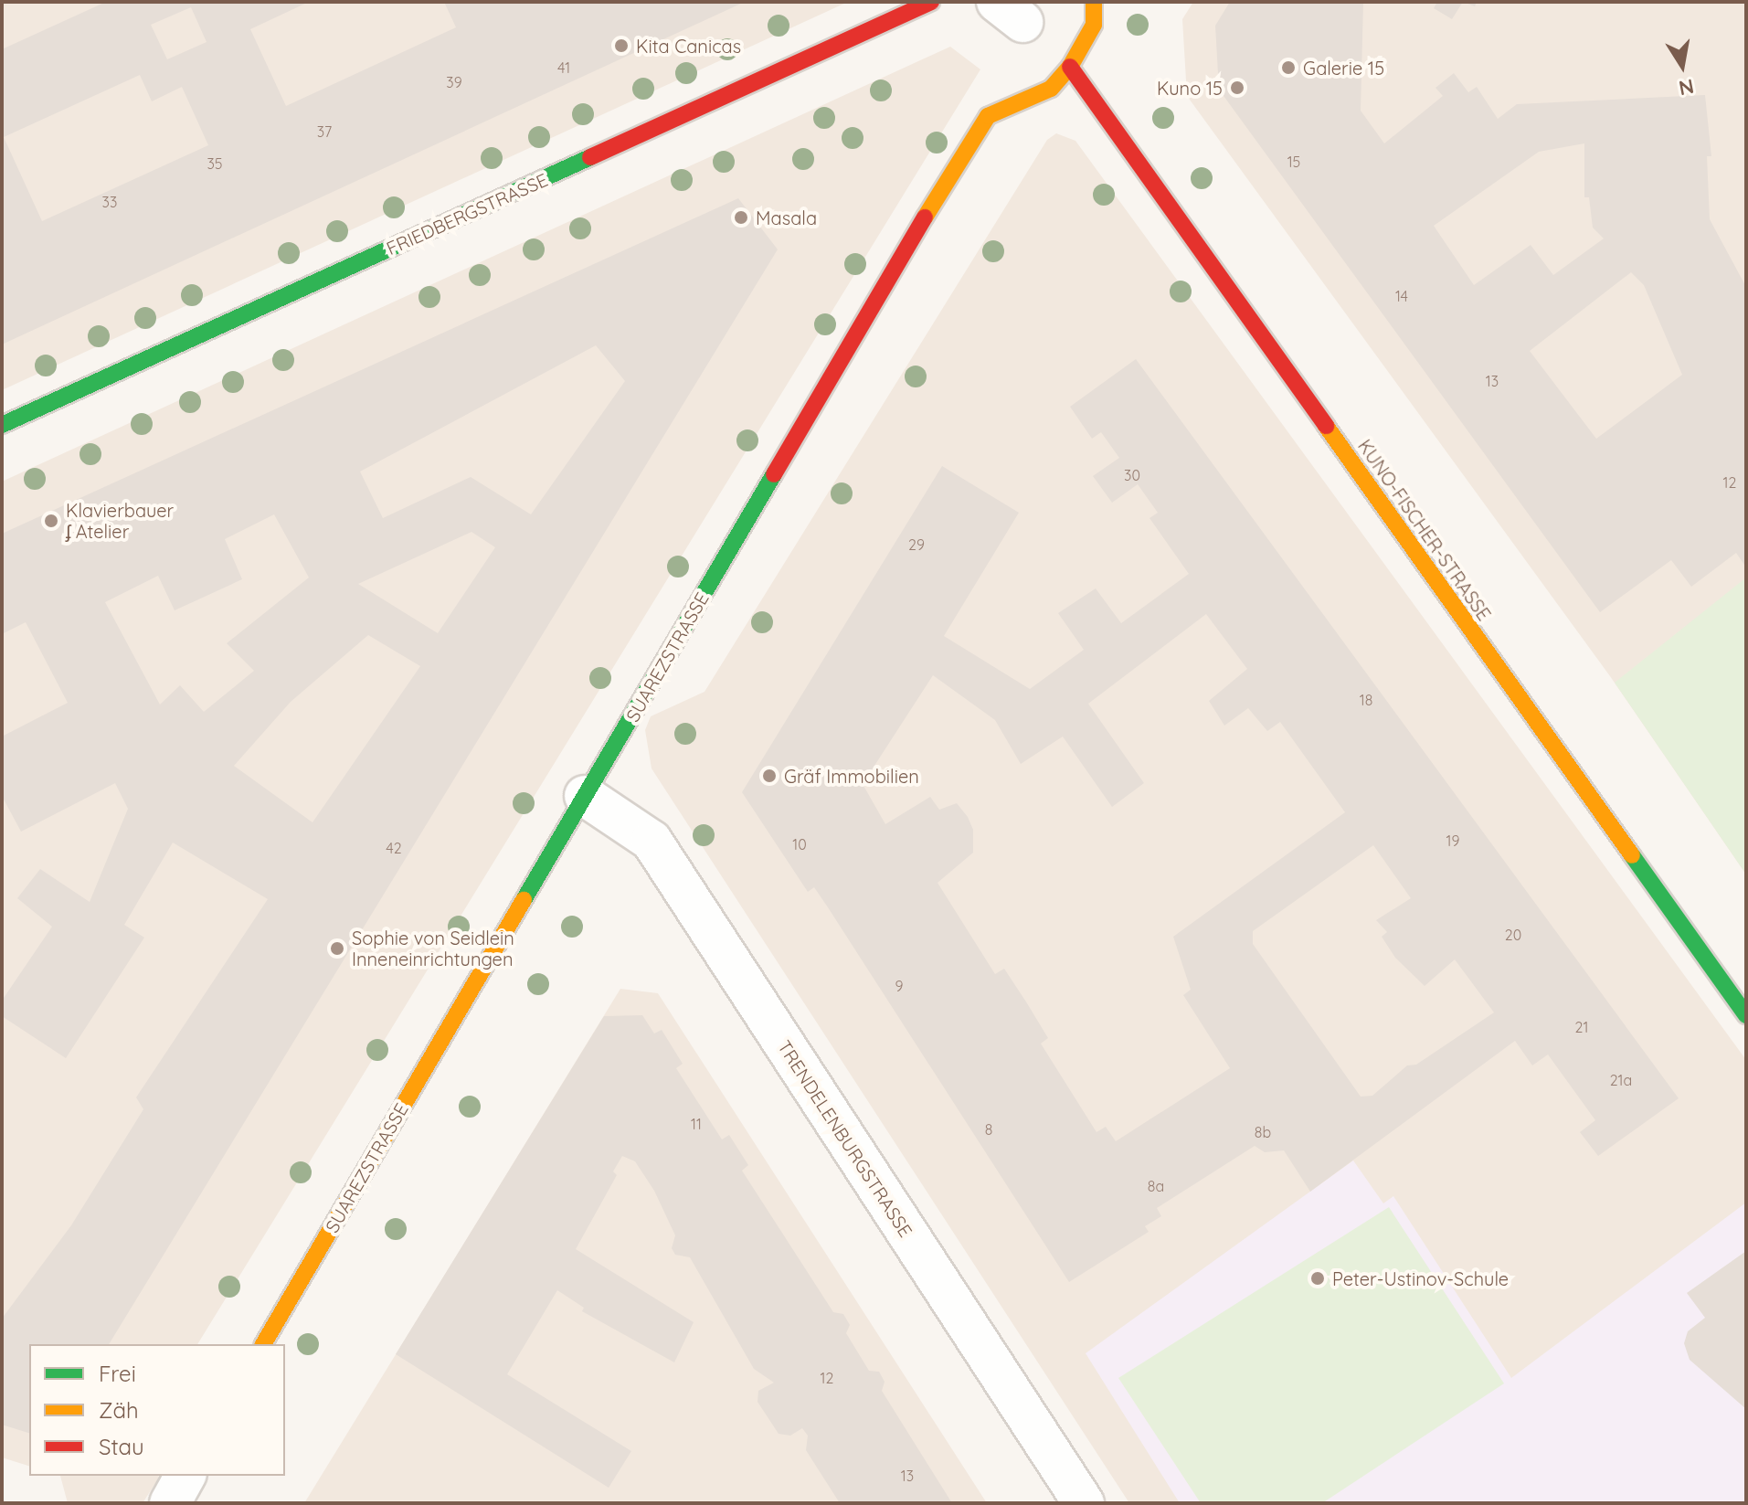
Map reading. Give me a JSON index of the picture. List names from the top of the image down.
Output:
{
  "streets": {
    "street": [
      "FRIEDBERGSTRASSE",
      "KUNO-FISCHER-STRASSE",
      "SUAREZSTRASSE",
      "TRENDELENBURGSTRASSE"
    ]
  },
  "crossings": [
    ["KUNO-FISCHER-STRASSE", "SUAREZSTRASSE"],
    ["SUAREZSTRASSE", "TRENDELENBURGSTRASSE"]
  ],
  "places": [
    "Kita Canicas",
    "Galerie 15",
    "Kuno 15",
    "Masala",
    "Klavierbauer ʄ Atelier",
    "Gräf Immobilien",
    "Sophie von Seidlein Inneneinrichtungen",
    "Peter-Ustinov-Schule"
  ],
  "house_numbers": [
    "41",
    "39",
    "37",
    "15",
    "35",
    "33",
    "14",
    "13",
    "30",
    "12",
    "29",
    "18",
    "19",
    "10",
    "42",
    "20",
    "9",
    "21",
    "21a",
    "11",
    "8",
    "8b",
    "8a",
    "12",
    "13"
  ],
  "legend": ["Frei", "Zäh", "Stau"],
  "north": "bottom"
}
